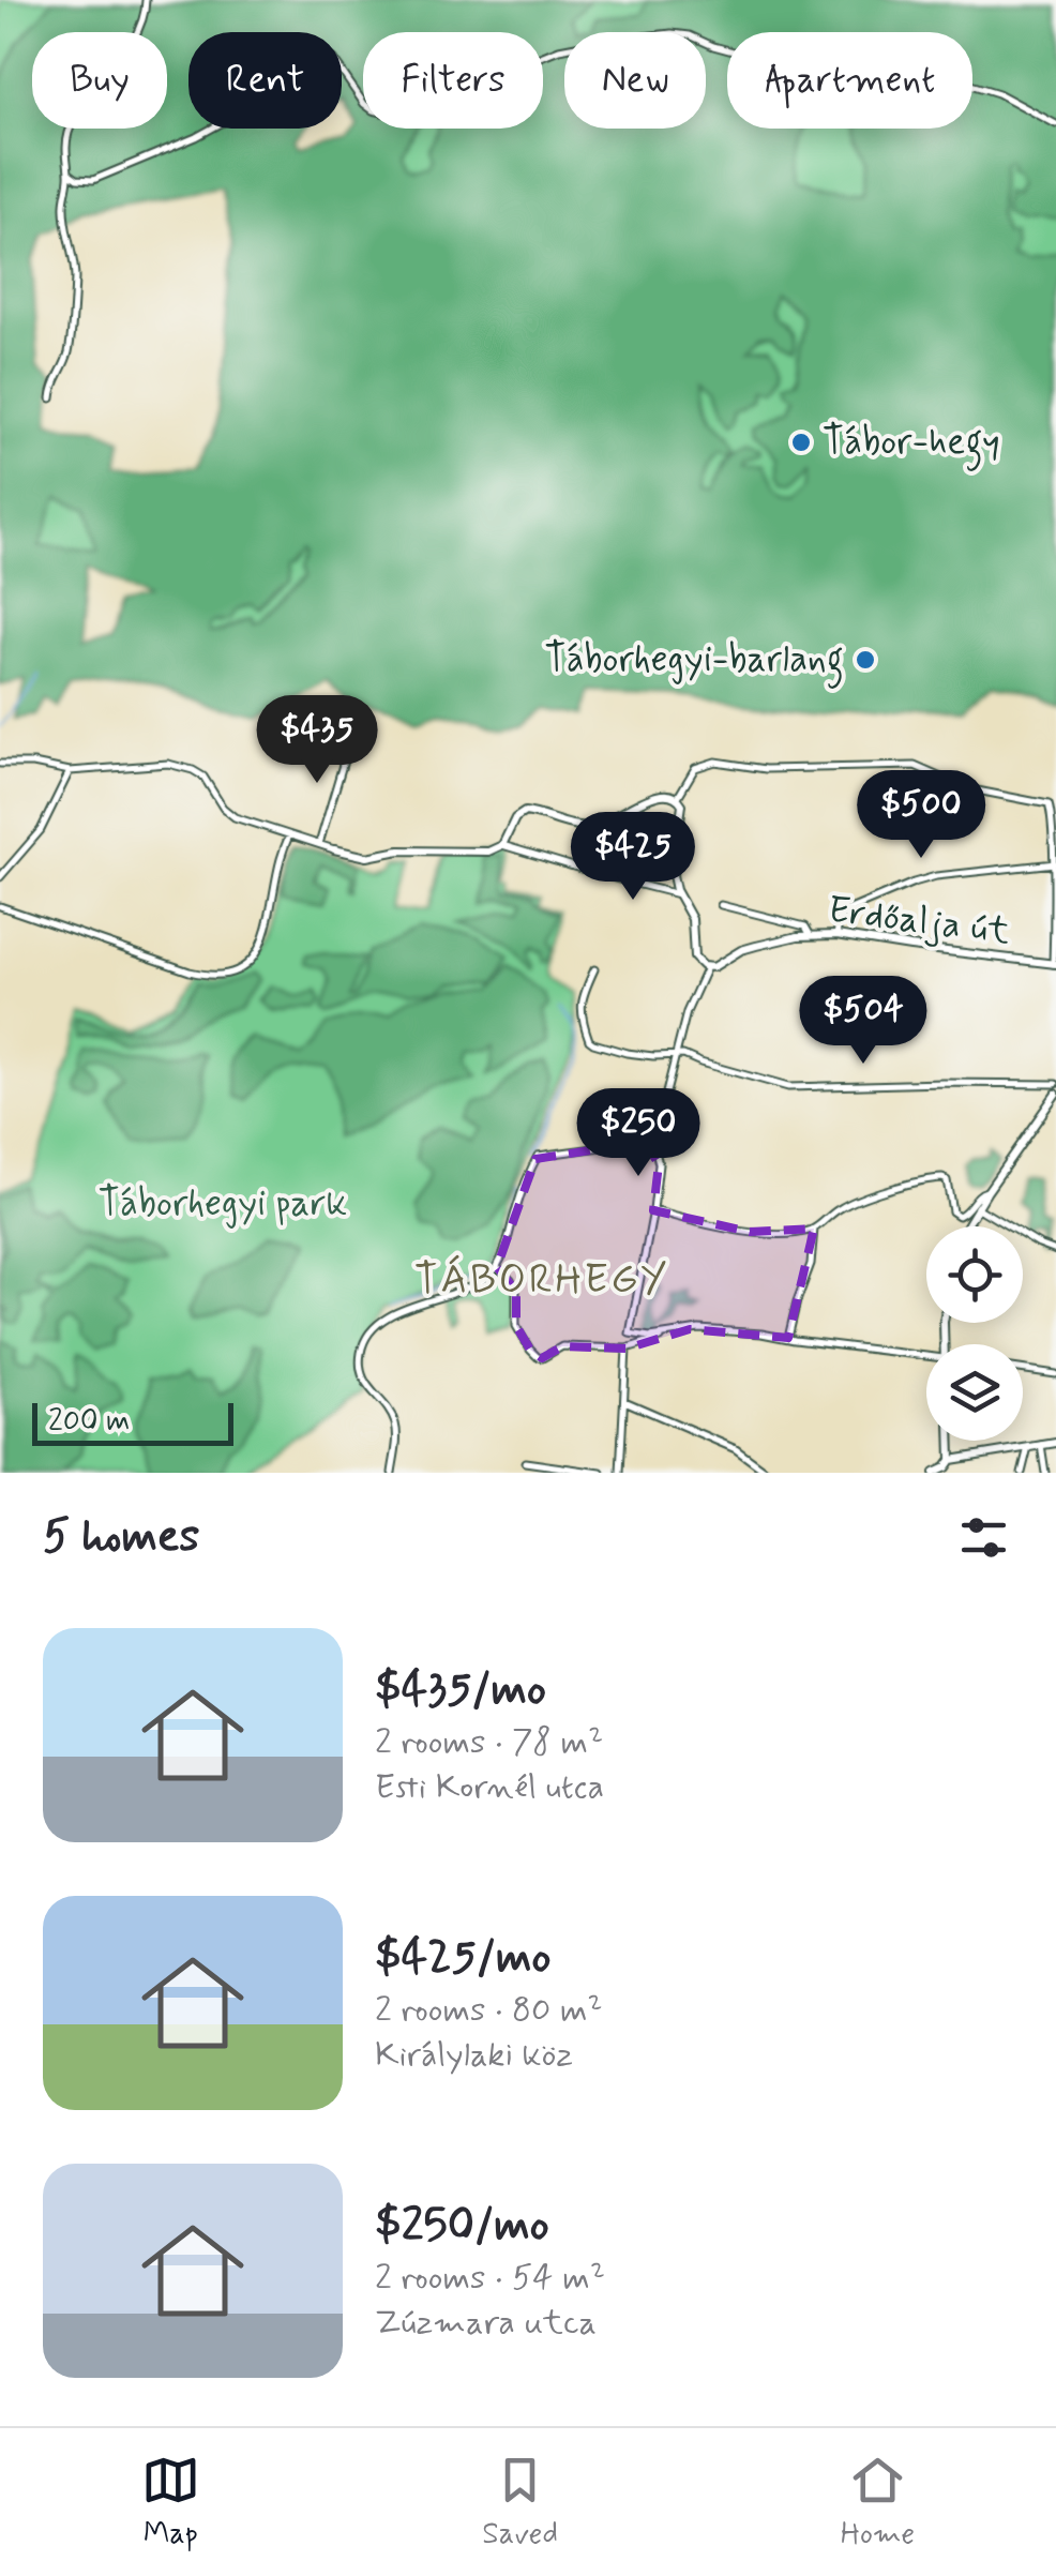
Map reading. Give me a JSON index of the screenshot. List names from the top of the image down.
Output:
{
  "streets": {
    "street": ["Erdőalja út"]
  },
  "districts": ["TÁBORHEGY"],
  "parks": ["Táborhegyi park"],
  "places": ["Tábor-hegy", "Táborhegyi-barlang"],
  "scale_bar": "200 m",
  "page": {
    "chip": [
      "Buy",
      "Rent",
      "Filters",
      "New",
      "Apartment"
    ],
    "price": [
      "$435",
      "$500",
      "$425",
      "$504",
      "$250"
    ],
    "scale": "200 m",
    "heading": "5 homes",
    "list": [
      {
        "name": "$435/mo",
        "note": "2 rooms · 78 m² · Esti Kornél utca"
      },
      {
        "name": "$425/mo",
        "note": "2 rooms · 80 m² · Királylaki köz"
      },
      {
        "name": "$250/mo",
        "note": "2 rooms · 54 m² · Zúzmara utca"
      }
    ],
    "tabs": ["Map", "Saved", "Home"]
  }
}
